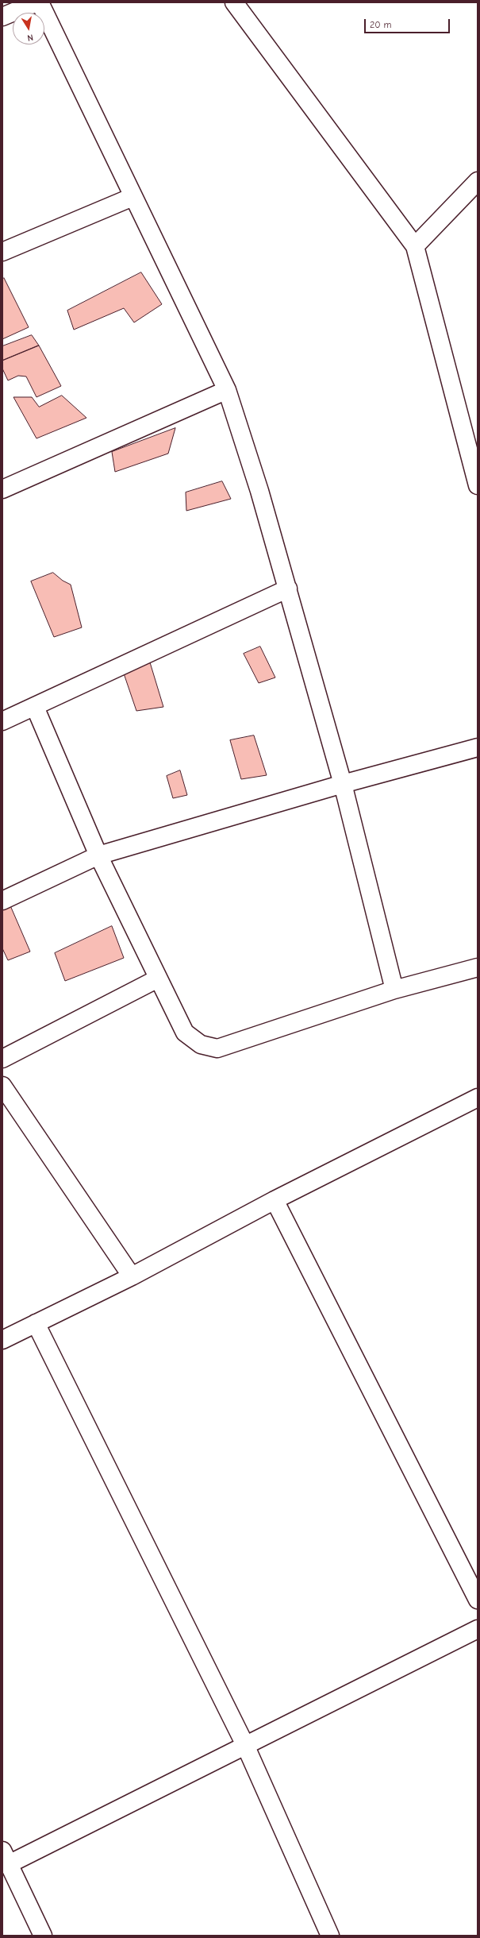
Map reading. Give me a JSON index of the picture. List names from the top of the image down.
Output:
{
  "scale_bar": "20 m",
  "north": "bottom"
}
